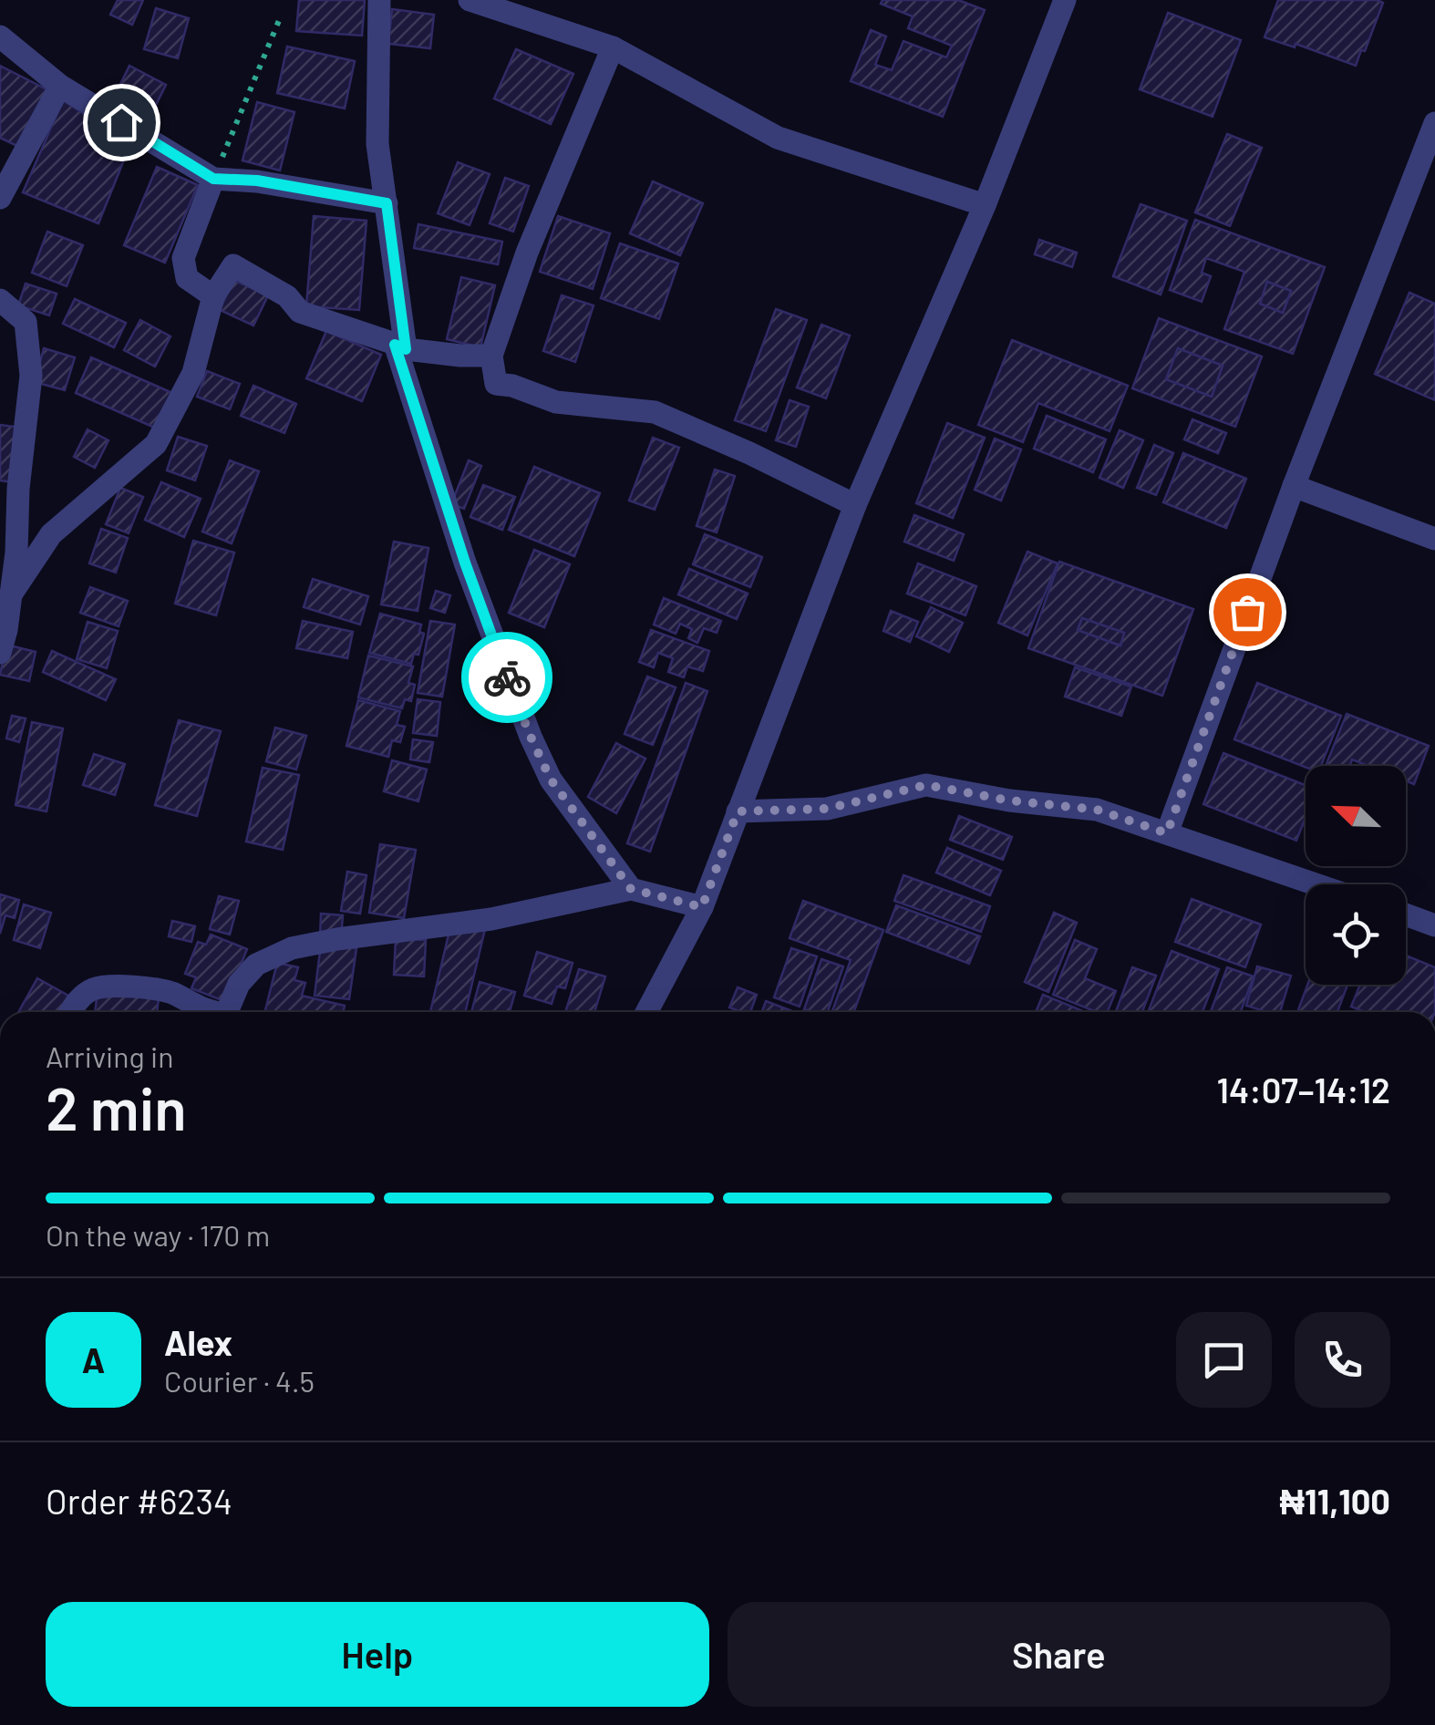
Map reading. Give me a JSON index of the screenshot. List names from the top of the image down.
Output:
{
  "north": "top left",
  "page": {
    "heading": ["2 min", "Arriving in", "14:07–14:12"],
    "panel": [
      "Alex",
      "Courier · 4.5",
      "Order #6234",
      "₦11,100"
    ],
    "bar": "On the way · 170 m",
    "round": "A",
    "buttons": ["Help", "Share"]
  }
}
